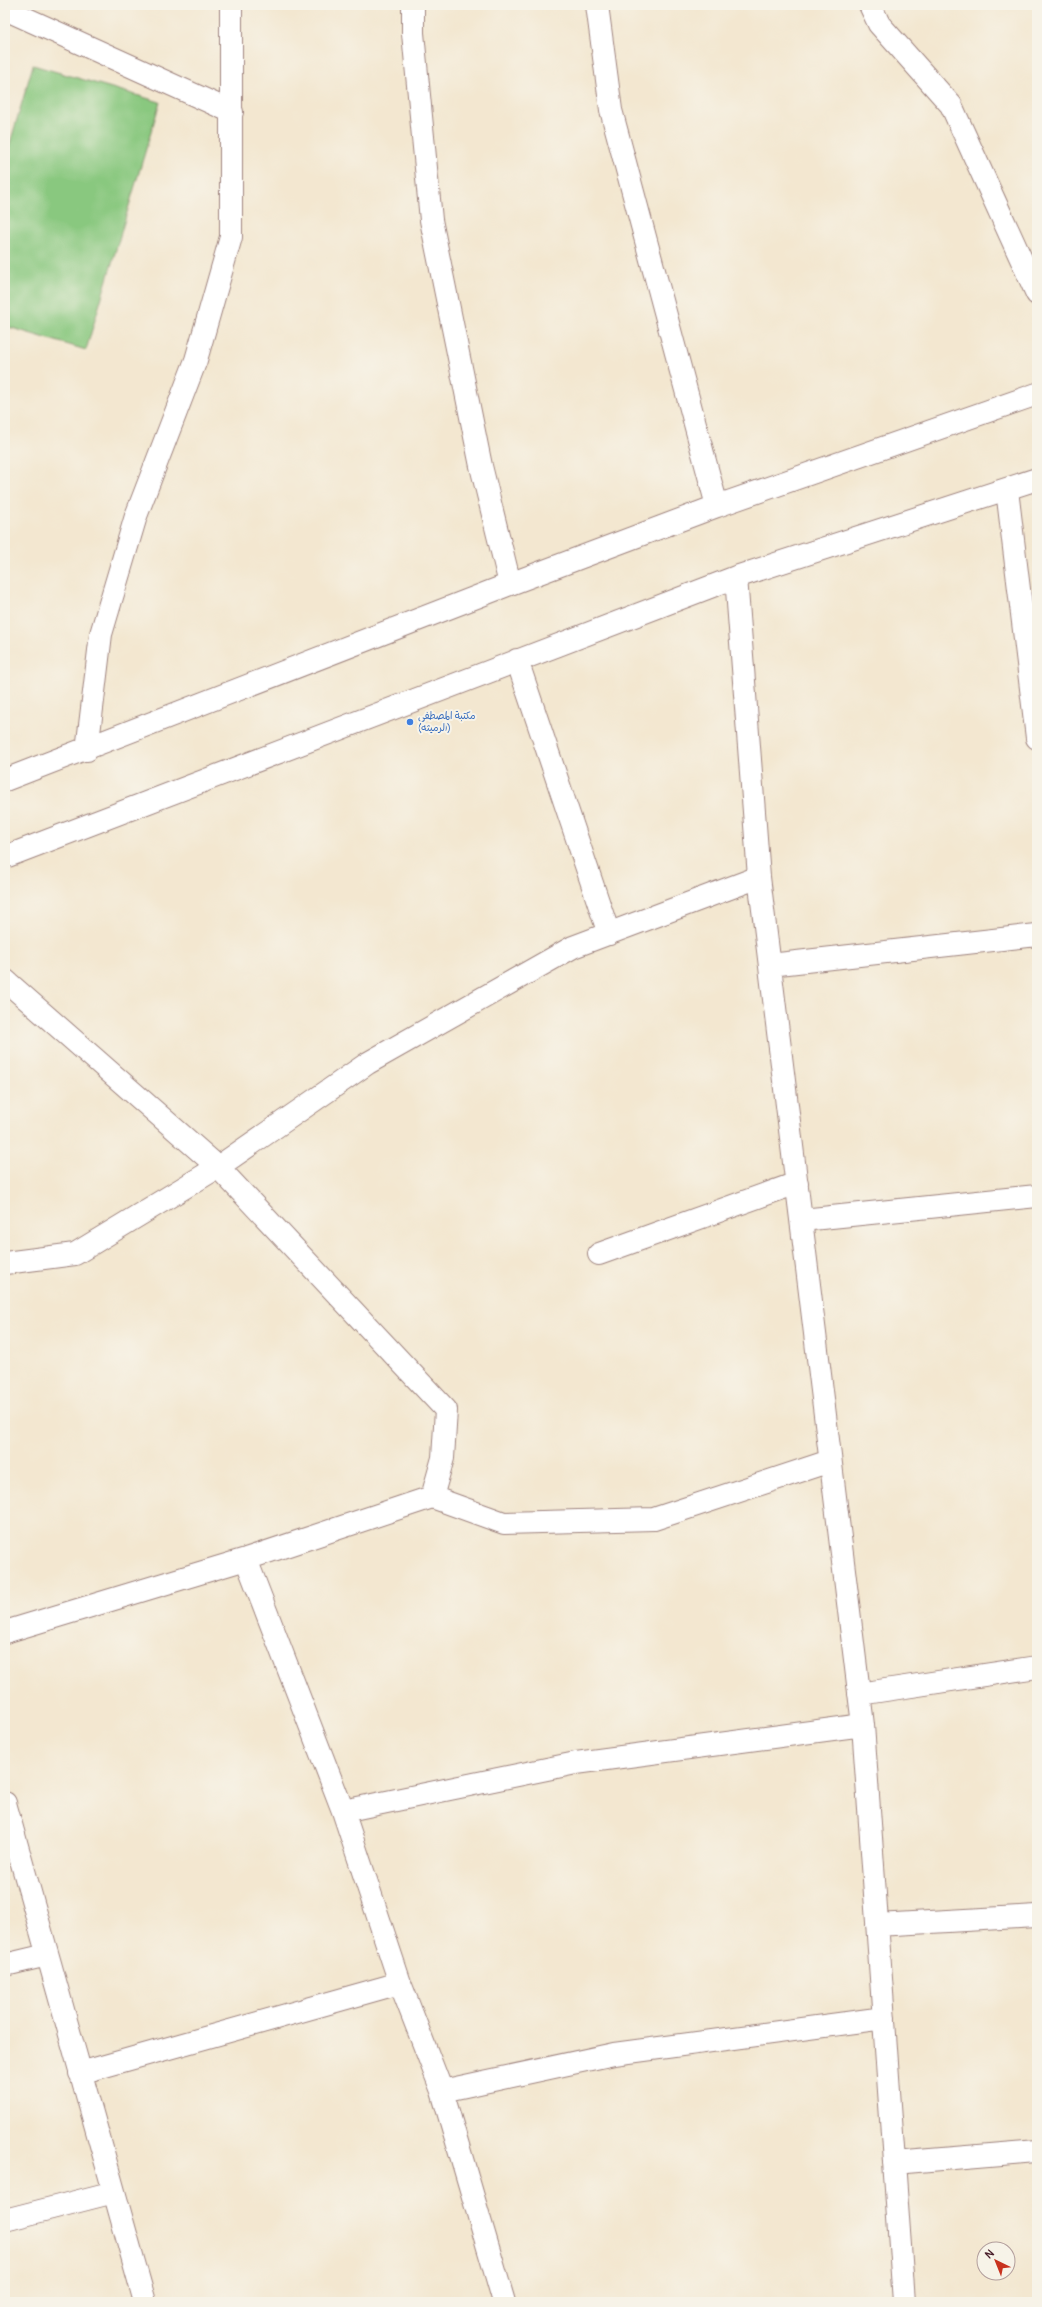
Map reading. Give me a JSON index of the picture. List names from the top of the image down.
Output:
{
  "places": ["مكتبة المصطفى (الرميثه)"],
  "north": "top left"
}
